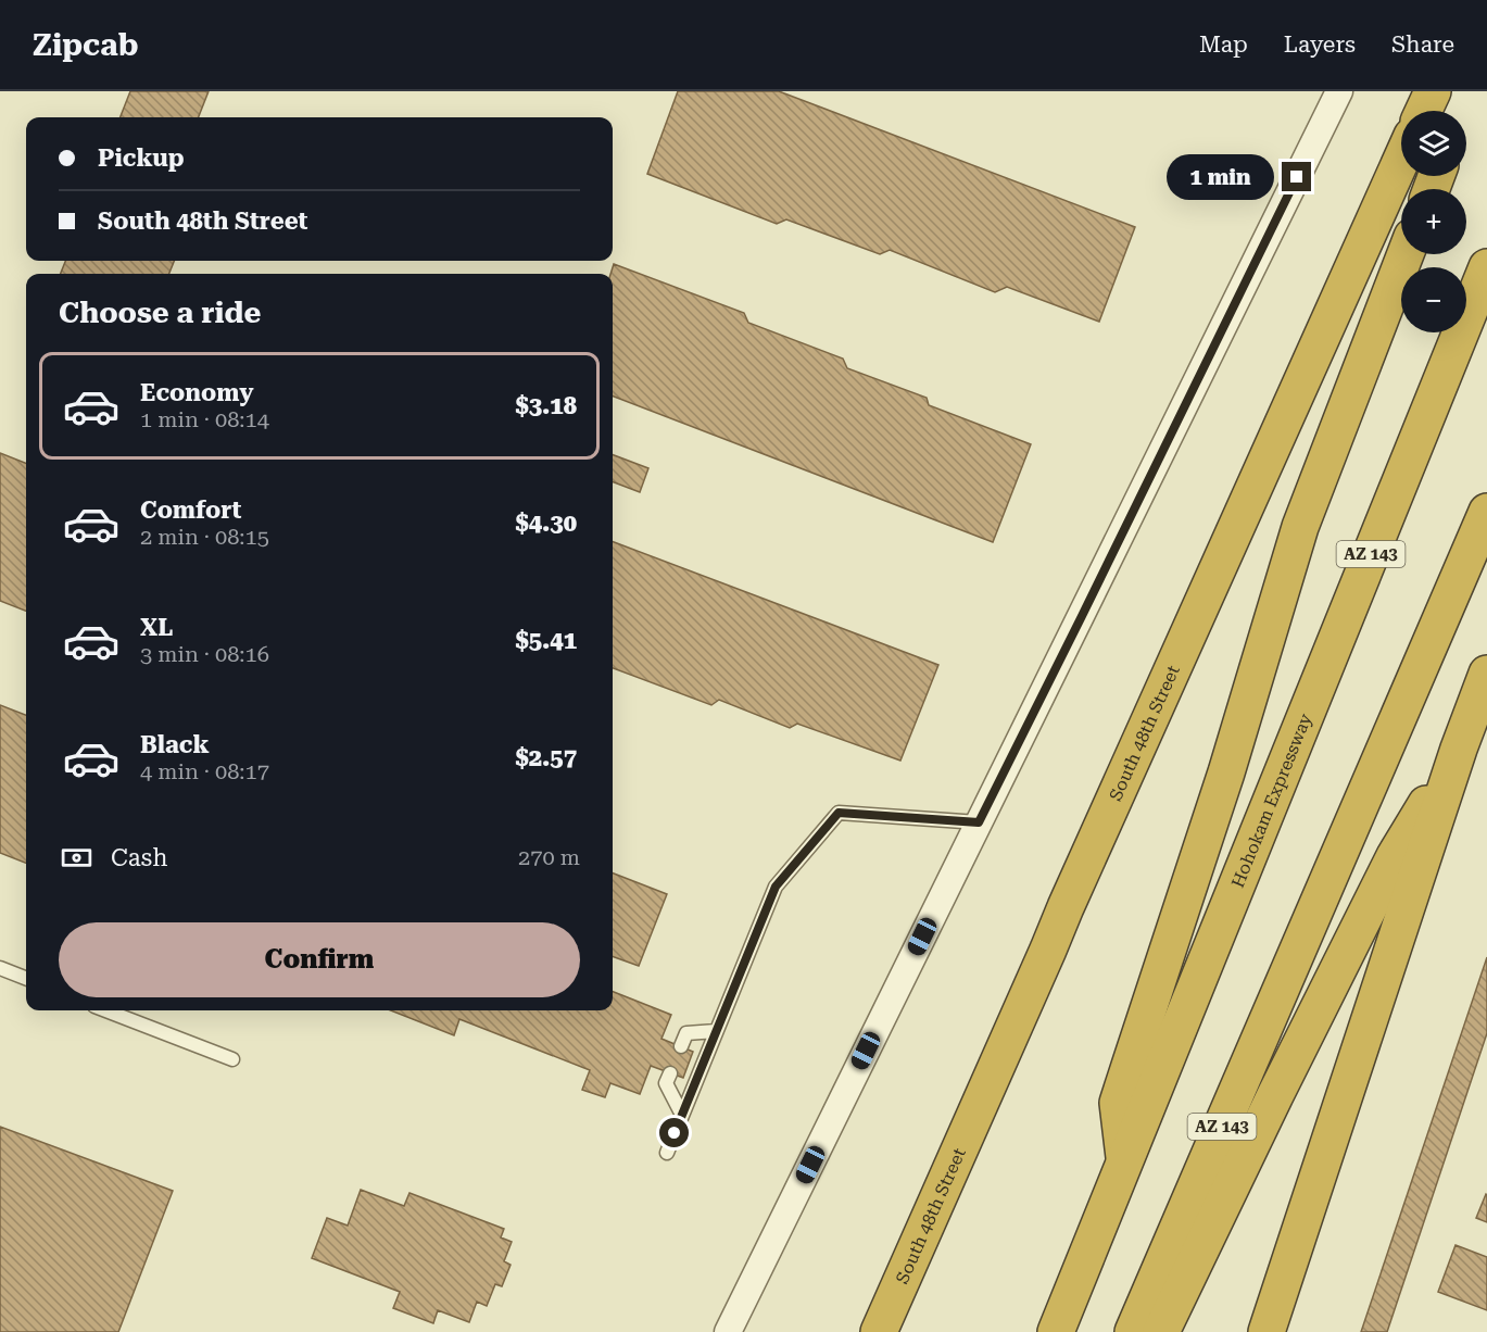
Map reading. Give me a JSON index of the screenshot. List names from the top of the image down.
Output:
{
  "streets": {
    "highway": ["AZ 143", "South 48th Street", "Hohokam Expressway"]
  },
  "page": {
    "header": "Zipcab",
    "nav": ["Map", "Layers", "Share"],
    "map_buttons": ["+", "−"],
    "banner": ["Pickup", "South 48th Street"],
    "bubble": "1 min",
    "heading": "Choose a ride",
    "list": [
      {
        "name": "Economy",
        "note": "1 min · 08:14",
        "value": "$3.18"
      },
      {
        "name": "Comfort",
        "note": "2 min · 08:15",
        "value": "$4.30"
      },
      {
        "name": "XL",
        "note": "3 min · 08:16",
        "value": "$5.41"
      },
      {
        "name": "Black",
        "note": "4 min · 08:17",
        "value": "$2.57"
      }
    ],
    "pay": ["Cash", "270 m"],
    "buttons": "Confirm"
  }
}
